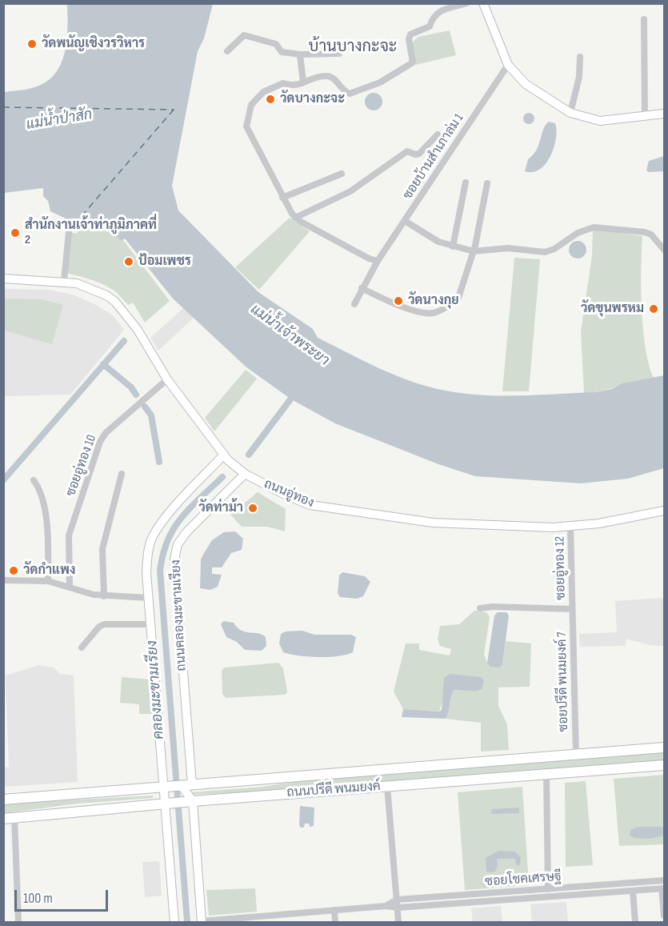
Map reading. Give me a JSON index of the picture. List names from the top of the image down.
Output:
{
  "streets": {
    "main road": ["ถนนปรีดี พนมยงค์"],
    "street": [
      "ซอยบ้านสำเภาล่ม 1",
      "ซอยอู่ทอง 10",
      "ถนนอู่ทอง",
      "ซอยอู่ทอง 12",
      "ถนนคลองมะขามเรียง",
      "ซอยปรีดี พนมยงค์ 7",
      "ซอยโชคเศรษฐี"
    ]
  },
  "crossings": [
    ["ซอยอู่ทอง 10", "ถนนอู่ทอง"],
    ["ถนนอู่ทอง", "ซอยอู่ทอง 12"],
    ["ถนนอู่ทอง", "ถนนคลองมะขามเรียง"],
    ["ซอยอู่ทอง 12", "ซอยปรีดี พนมยงค์ 7"],
    ["ถนนคลองมะขามเรียง", "ถนนปรีดี พนมยงค์"],
    ["ถนนคลองมะขามเรียง", "ซอยโชคเศรษฐี"],
    ["ซอยปรีดี พนมยงค์ 7", "ถนนปรีดี พนมยงค์"]
  ],
  "districts": ["บ้านบางกะจะ"],
  "water": ["แม่น้ำป่าสัก", "แม่น้ำเจ้าพระยา", "คลองมะขามเรียง"],
  "places": [
    "วัดพนัญเชิงวรวิหาร",
    "วัดบางกะจะ",
    "สํานักงานเจ้าท่าภูมิภาคที่ 2",
    "ป้อมเพชร",
    "วัดนางกุย",
    "วัดขุนพรหม",
    "วัดท่าม้า",
    "วัดกำแพง"
  ],
  "scale_bar": "100 m"
}
